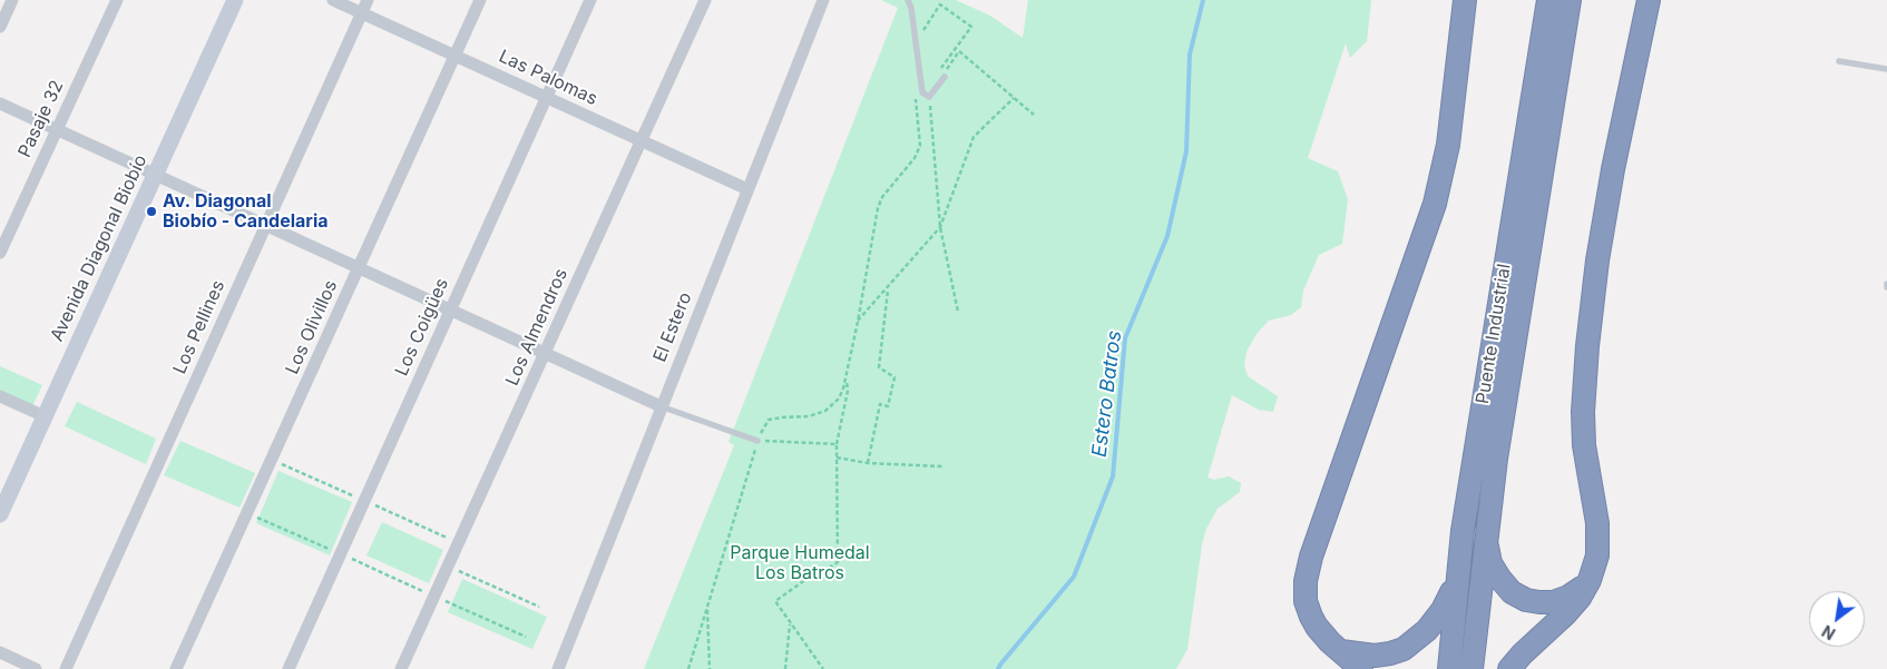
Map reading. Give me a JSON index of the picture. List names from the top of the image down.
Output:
{
  "streets": {
    "highway": ["Puente Industrial"],
    "main road": ["Avenida Diagonal Biobío"],
    "street": [
      "Las Palomas",
      "Pasaje 32",
      "Los Pellines",
      "Los Olivillos",
      "Los Coigües",
      "Los Almendros",
      "El Estero"
    ]
  },
  "crossings": [
    ["Las Palomas", "Los Pellines"],
    ["Las Palomas", "Los Olivillos"],
    ["Las Palomas", "Los Coigües"],
    ["Las Palomas", "Los Almendros"],
    ["Las Palomas", "El Estero"]
  ],
  "water": ["Estero Batros"],
  "parks": ["Parque Humedal Los Batros"],
  "places": ["Av. Diagonal Biobío - Candelaria"],
  "north": "bottom left"
}
